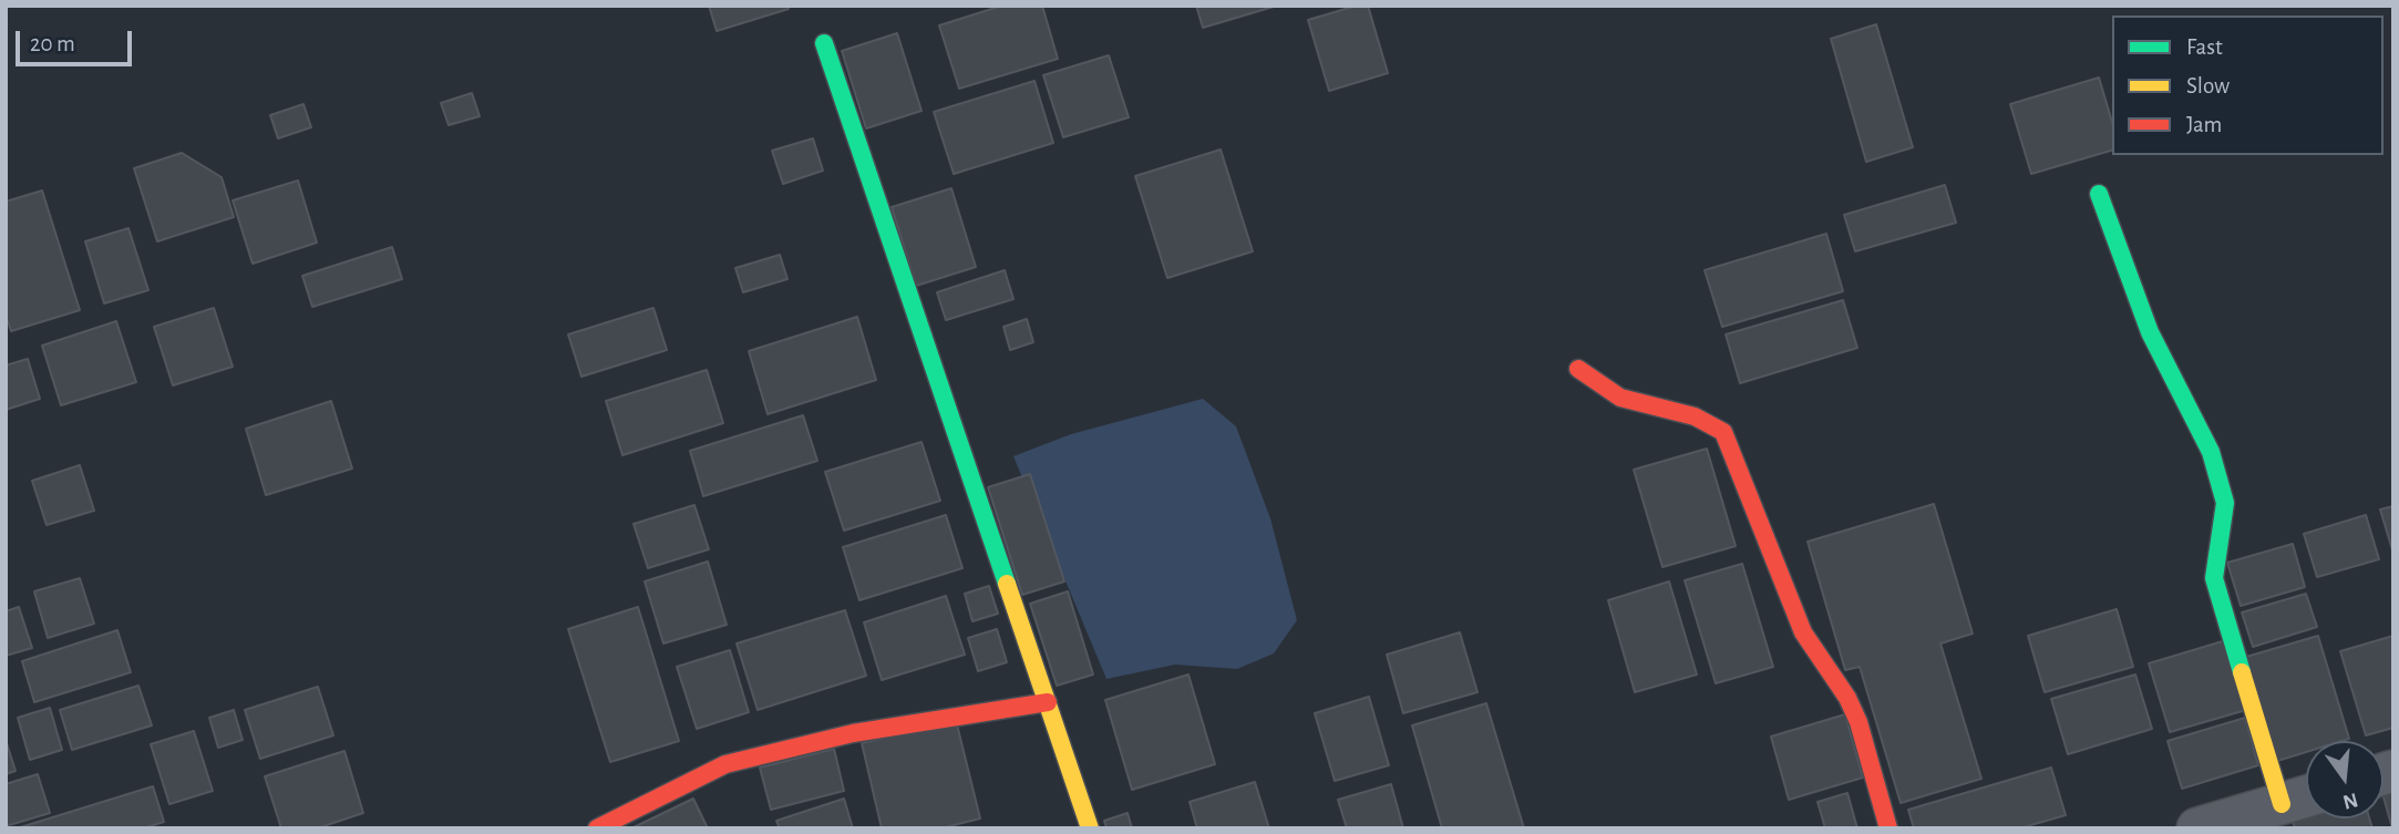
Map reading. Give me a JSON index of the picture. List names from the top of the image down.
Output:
{
  "legend": ["Fast", "Slow", "Jam"],
  "scale_bar": "20 m",
  "north": "bottom"
}
